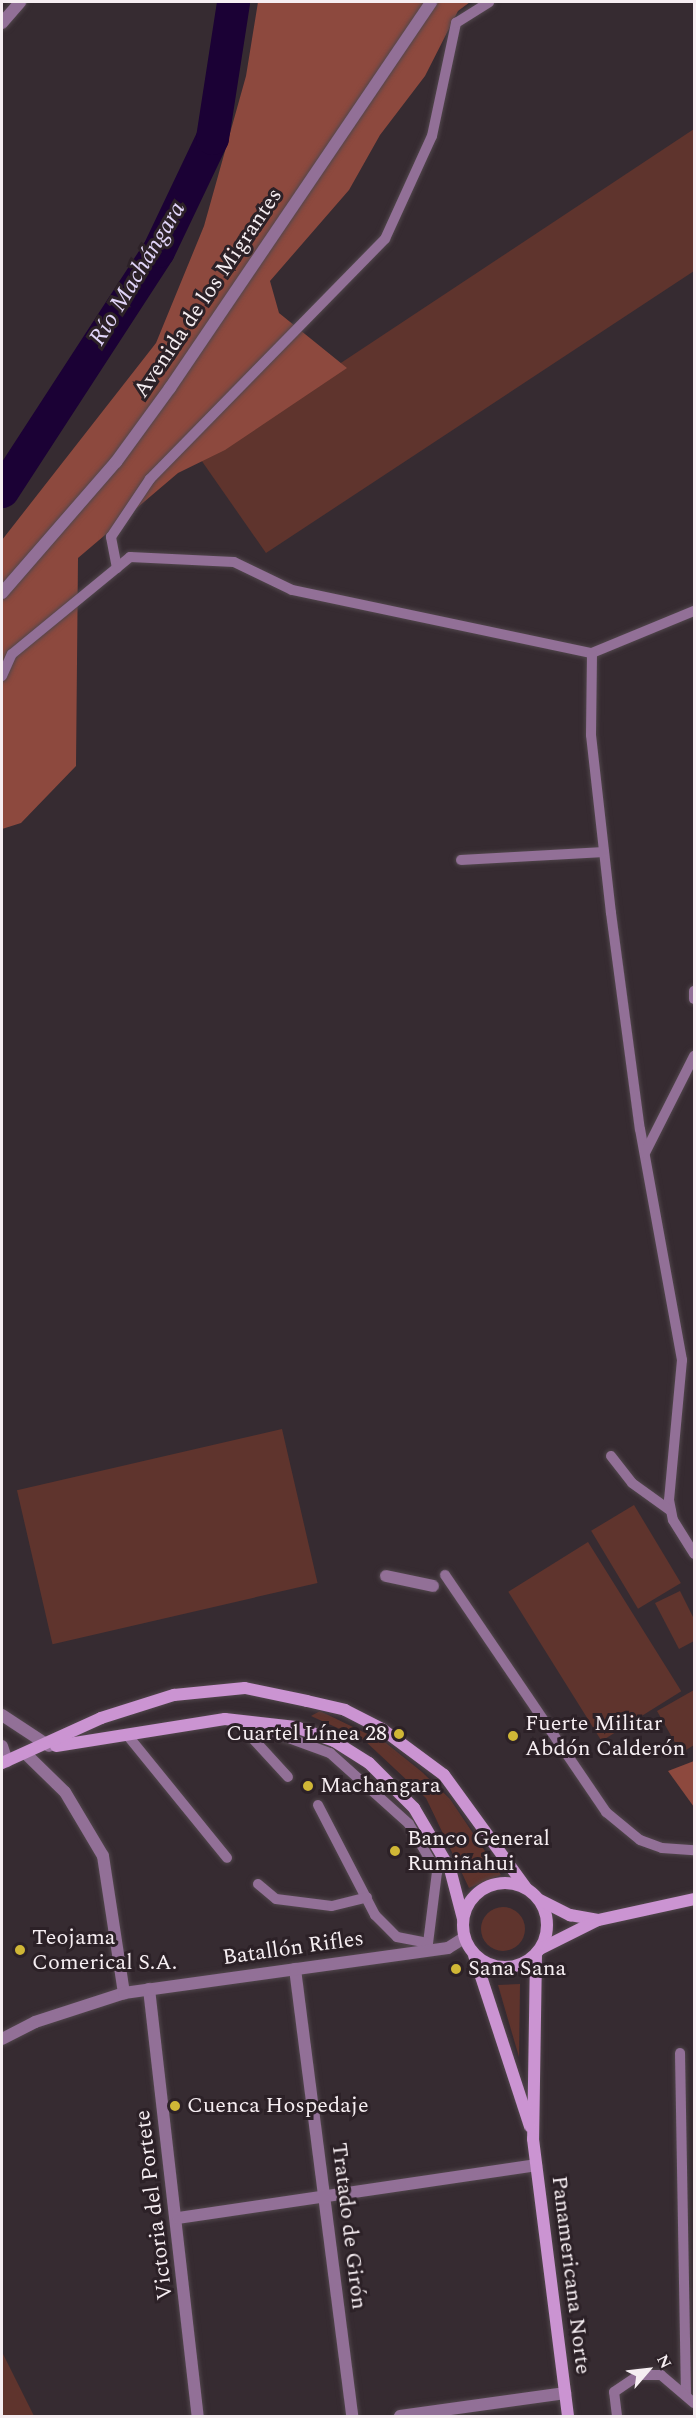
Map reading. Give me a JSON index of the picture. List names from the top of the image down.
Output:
{
  "streets": {
    "main road": ["Panamericana Norte"],
    "street": [
      "Avenida de los Migrantes",
      "Batallón Rifles",
      "Victoria del Portete",
      "Tratado de Girón"
    ]
  },
  "crossings": [
    ["Batallón Rifles", "Victoria del Portete"],
    ["Batallón Rifles", "Tratado de Girón"],
    ["Batallón Rifles", "Panamericana Norte"]
  ],
  "water": ["Río Machángara"],
  "places": [
    "Cuartel Línea 28",
    "Fuerte Militar Abdón Calderón",
    "Machangara",
    "Banco General Rumiñahui",
    "Teojama Comerical S.A.",
    "Sana Sana",
    "Cuenca Hospedaje"
  ],
  "north": "top right"
}
